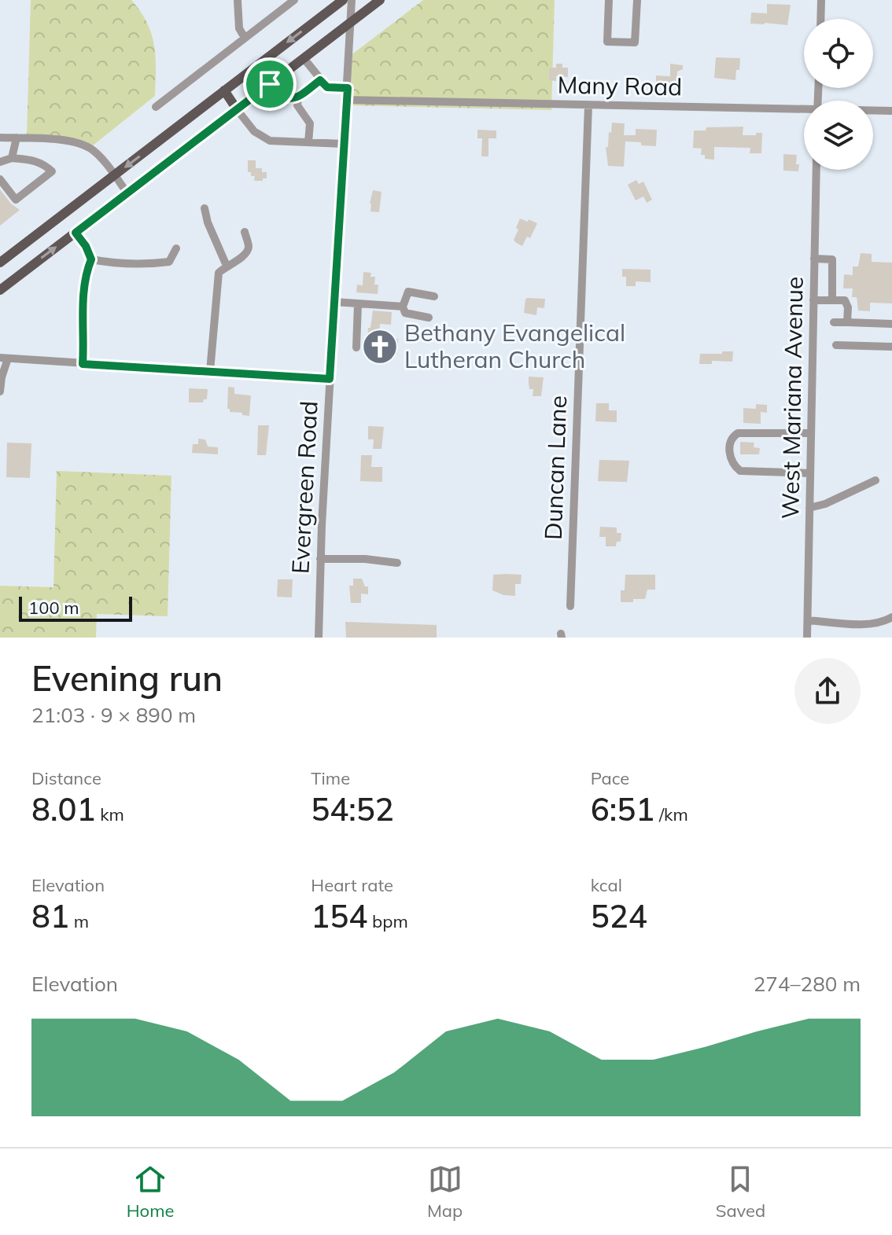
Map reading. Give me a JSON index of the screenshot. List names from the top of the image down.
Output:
{
  "streets": {
    "street": [
      "Many Road",
      "West Mariana Avenue",
      "Duncan Lane",
      "Evergreen Road"
    ]
  },
  "crossings": [
    ["Many Road", "Duncan Lane"],
    ["Many Road", "Evergreen Road"]
  ],
  "places": {
    "church": ["Bethany Evangelical Lutheran Church"]
  },
  "scale_bar": "100 m",
  "page": {
    "scale": "100 m",
    "heading": ["Evening run", "21:03 · 9 × 890 m"],
    "stats": [
      ["Distance", "8.01 km"],
      ["Time", "54:52"],
      ["Pace", "6:51 /km"],
      ["Elevation", "81 m"],
      ["Heart rate", "154 bpm"],
      ["kcal", "524"]
    ],
    "chart": ["Elevation", "274–280 m"],
    "tabs": ["Home", "Map", "Saved"]
  }
}
